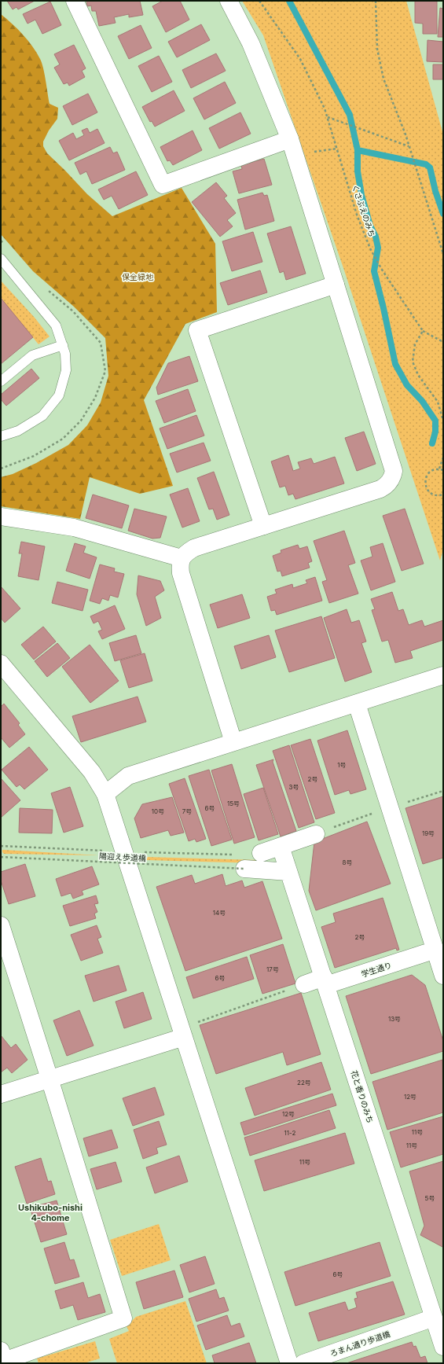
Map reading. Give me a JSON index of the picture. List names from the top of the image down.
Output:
{
  "streets": {
    "street": ["学生通り", "花と香りのみち", "ろまん通り歩道橋"],
    "path": ["くさぶえのみち", "陽迎え歩道橋"]
  },
  "crossings": [
    ["学生通り", "花と香りのみち"],
    ["花と香りのみち", "ろまん通り歩道橋"]
  ],
  "districts": ["Ushikubo-nishi 4-chome"],
  "parks": ["保全緑地"],
  "house_numbers": [
    "1号",
    "2号",
    "3号",
    "15号",
    "6号",
    "10号",
    "7号",
    "19号",
    "8号",
    "14号",
    "2号",
    "17号",
    "6号",
    "13号",
    "22号",
    "12号",
    "12号",
    "11号",
    "11-2",
    "11号",
    "11号",
    "5号",
    "6号"
  ]
}
